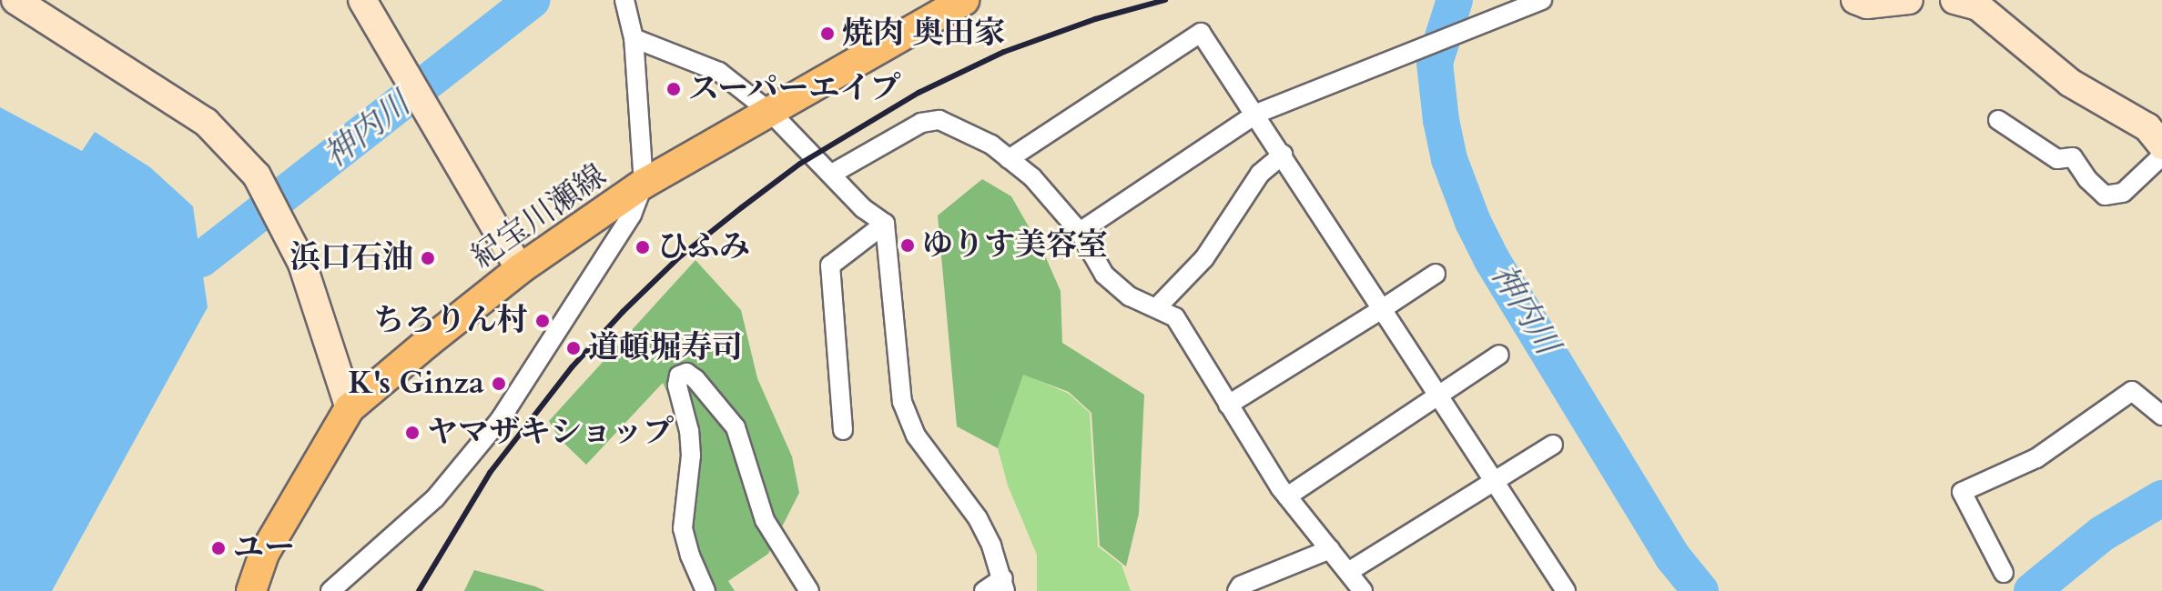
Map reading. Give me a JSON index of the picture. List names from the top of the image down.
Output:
{
  "streets": {
    "main road": ["紀宝川瀬線"]
  },
  "water": ["神内川"],
  "places": [
    "焼肉 奥田家",
    "スーパーエイプ",
    "ゆりす美容室",
    "ひふみ",
    "浜口石油",
    "ちろりん村",
    "道頓堀寿司",
    "K's Ginza",
    "ヤマザキショップ",
    "ユー"
  ]
}
